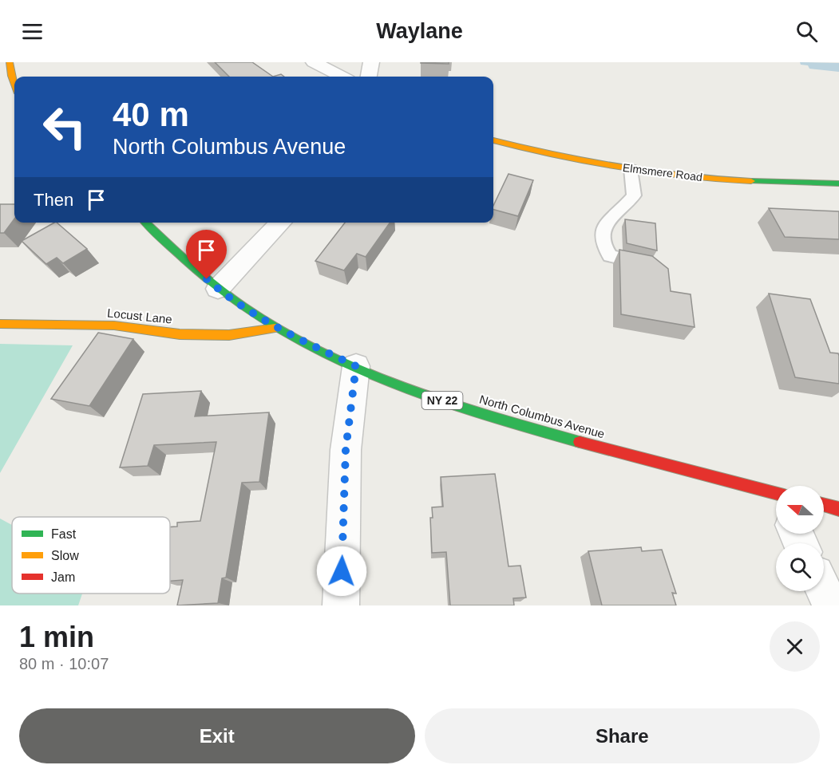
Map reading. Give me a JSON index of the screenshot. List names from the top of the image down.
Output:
{
  "streets": {
    "main road": [
      "Elmsmere Road",
      "Locust Lane",
      "NY 22",
      "North Columbus Avenue"
    ]
  },
  "crossings": [
    ["Locust Lane", "North Columbus Avenue"]
  ],
  "legend": ["Fast", "Slow", "Jam"],
  "north": "left",
  "page": {
    "header": "Waylane",
    "turn": ["40 m", "North Columbus Avenue"],
    "then": "Then",
    "heading": ["1 min", "80 m · 10:07"],
    "buttons": ["Exit", "Share"]
  }
}
